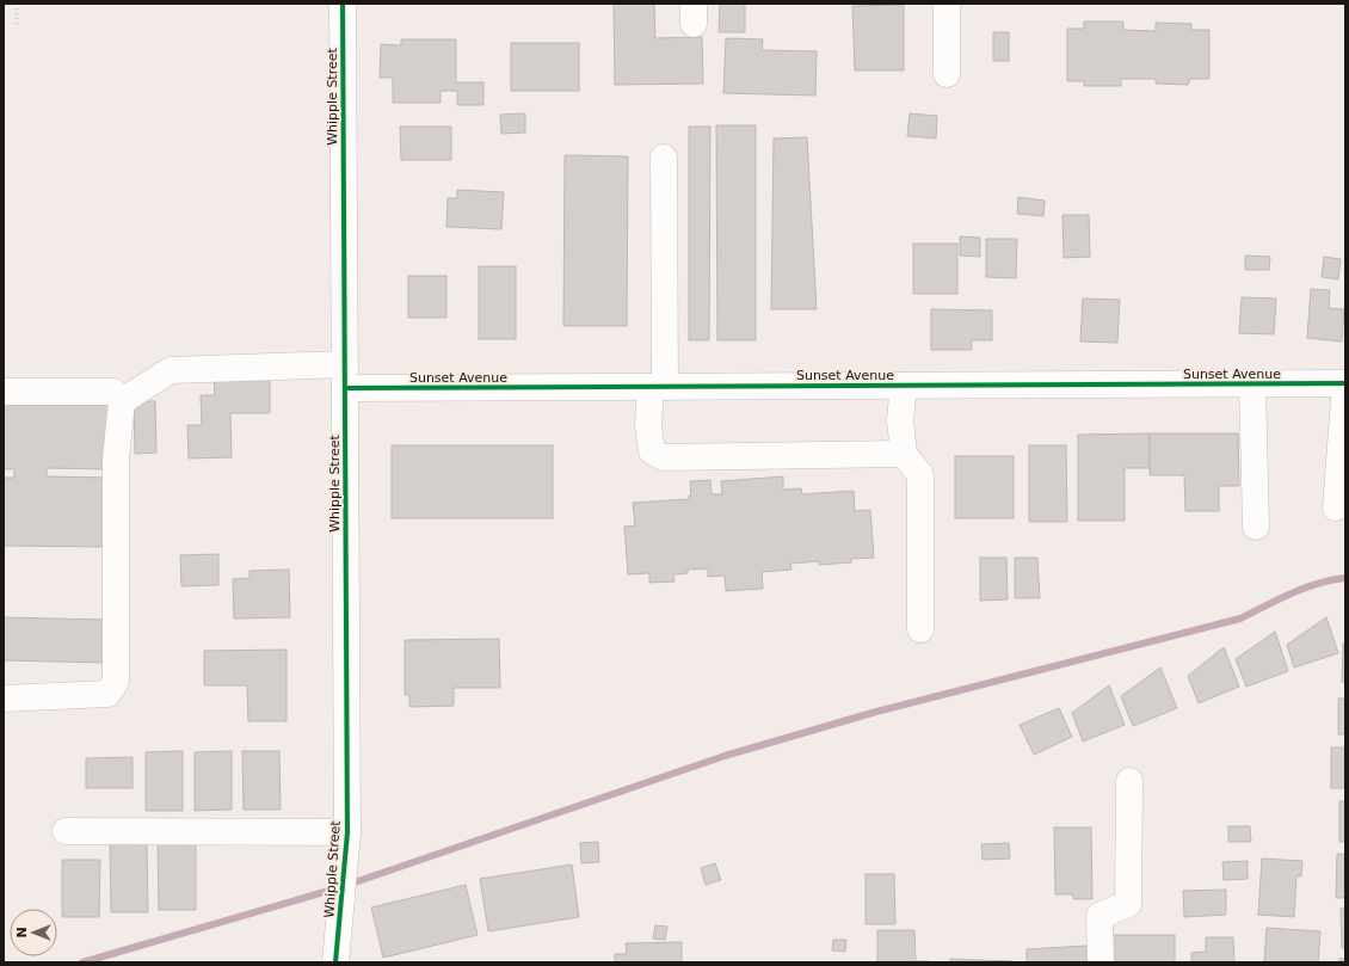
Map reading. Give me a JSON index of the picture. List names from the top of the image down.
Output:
{
  "streets": {
    "street": ["Whipple Street", "Sunset Avenue"]
  },
  "crossings": [
    ["Whipple Street", "Sunset Avenue"]
  ],
  "north": "left"
}
